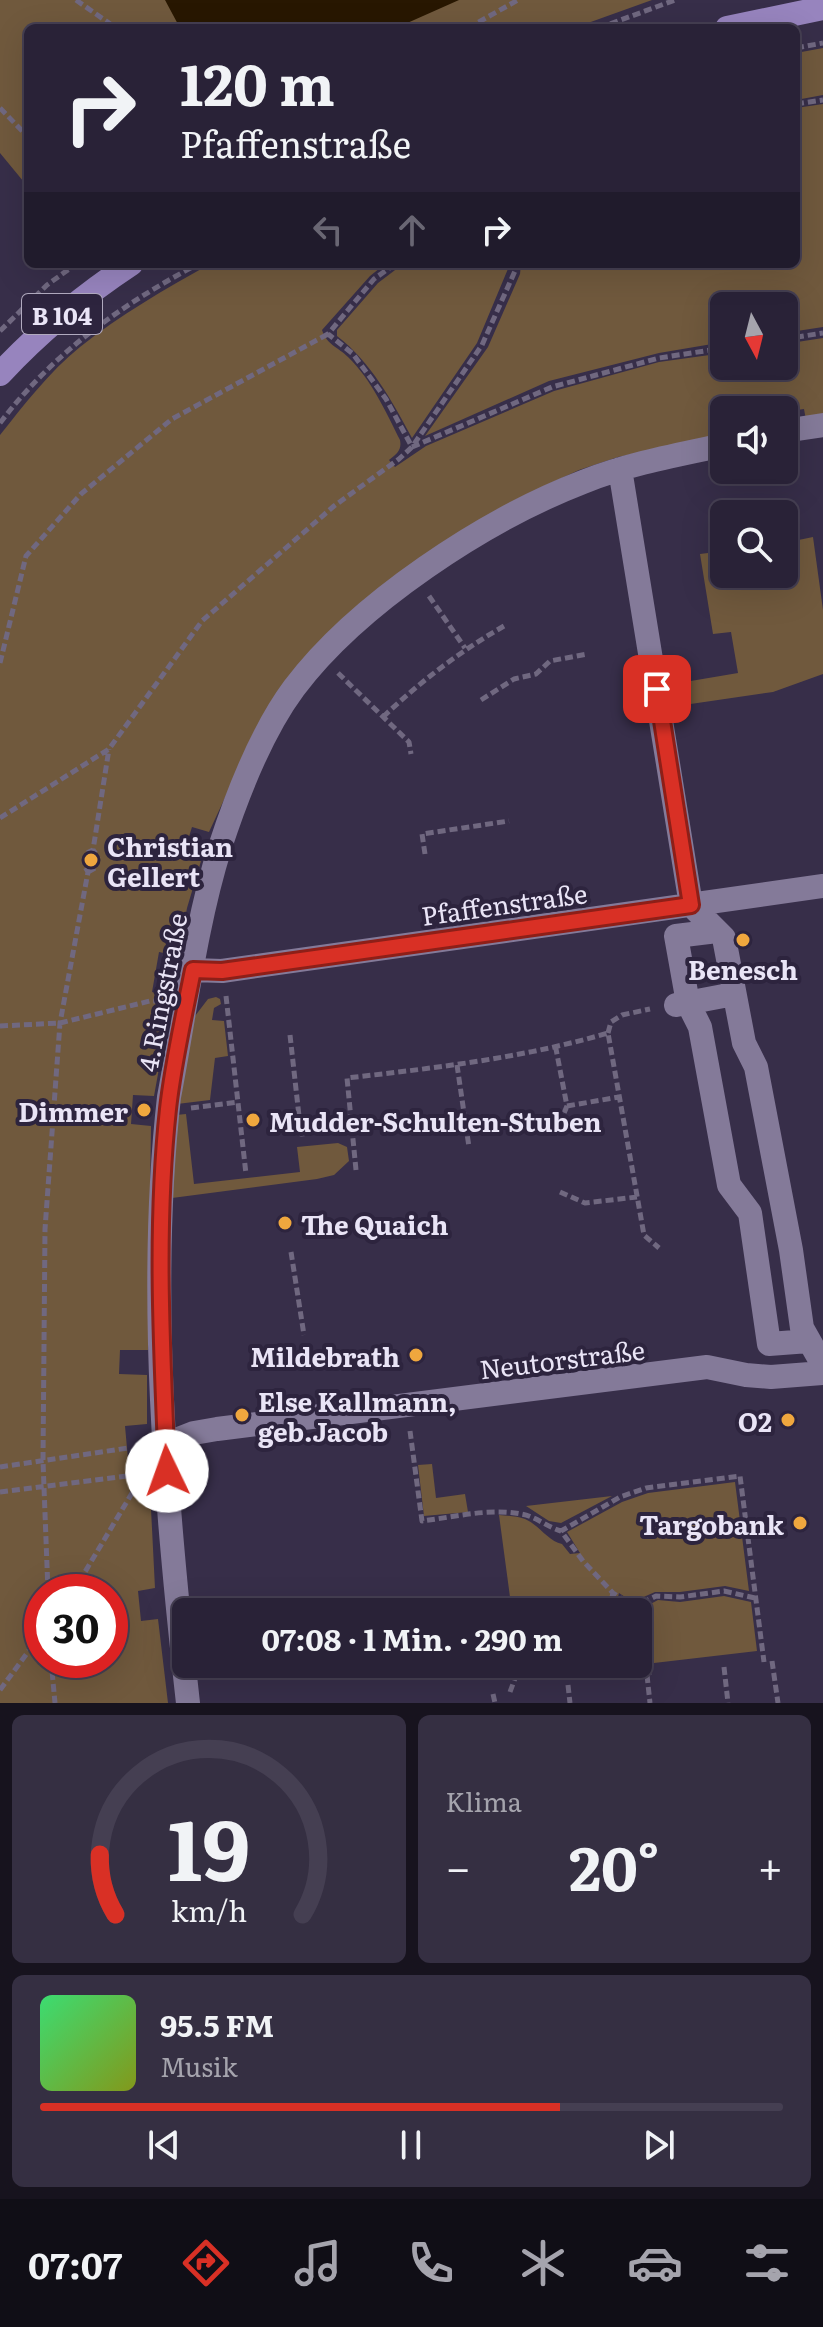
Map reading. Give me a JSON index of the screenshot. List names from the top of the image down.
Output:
{
  "streets": {
    "main road": ["B 104"],
    "street": ["Pfaffenstraße", "4.Ringstraße", "Neutorstraße"]
  },
  "crossings": [
    ["Pfaffenstraße", "4.Ringstraße"],
    ["4.Ringstraße", "Neutorstraße"]
  ],
  "places": [
    "Christian Gellert",
    "Benesch",
    "Dimmer",
    "Mudder-Schulten-Stuben",
    "The Quaich",
    "Mildebrath",
    "Else Kallmann, geb.Jacob",
    "O2",
    "Targobank"
  ],
  "north": "bottom",
  "page": {
    "turn": ["120 m", "Pfaffenstraße"],
    "limit": "30",
    "trip": "07:08 · 1 Min. · 290 m",
    "tile": "Klima",
    "heat": ["−", "20°", "+"],
    "song": ["95.5 FM", "Musik"],
    "tabs": "07:07",
    "gauge": ["19", "km/h"]
  }
}
